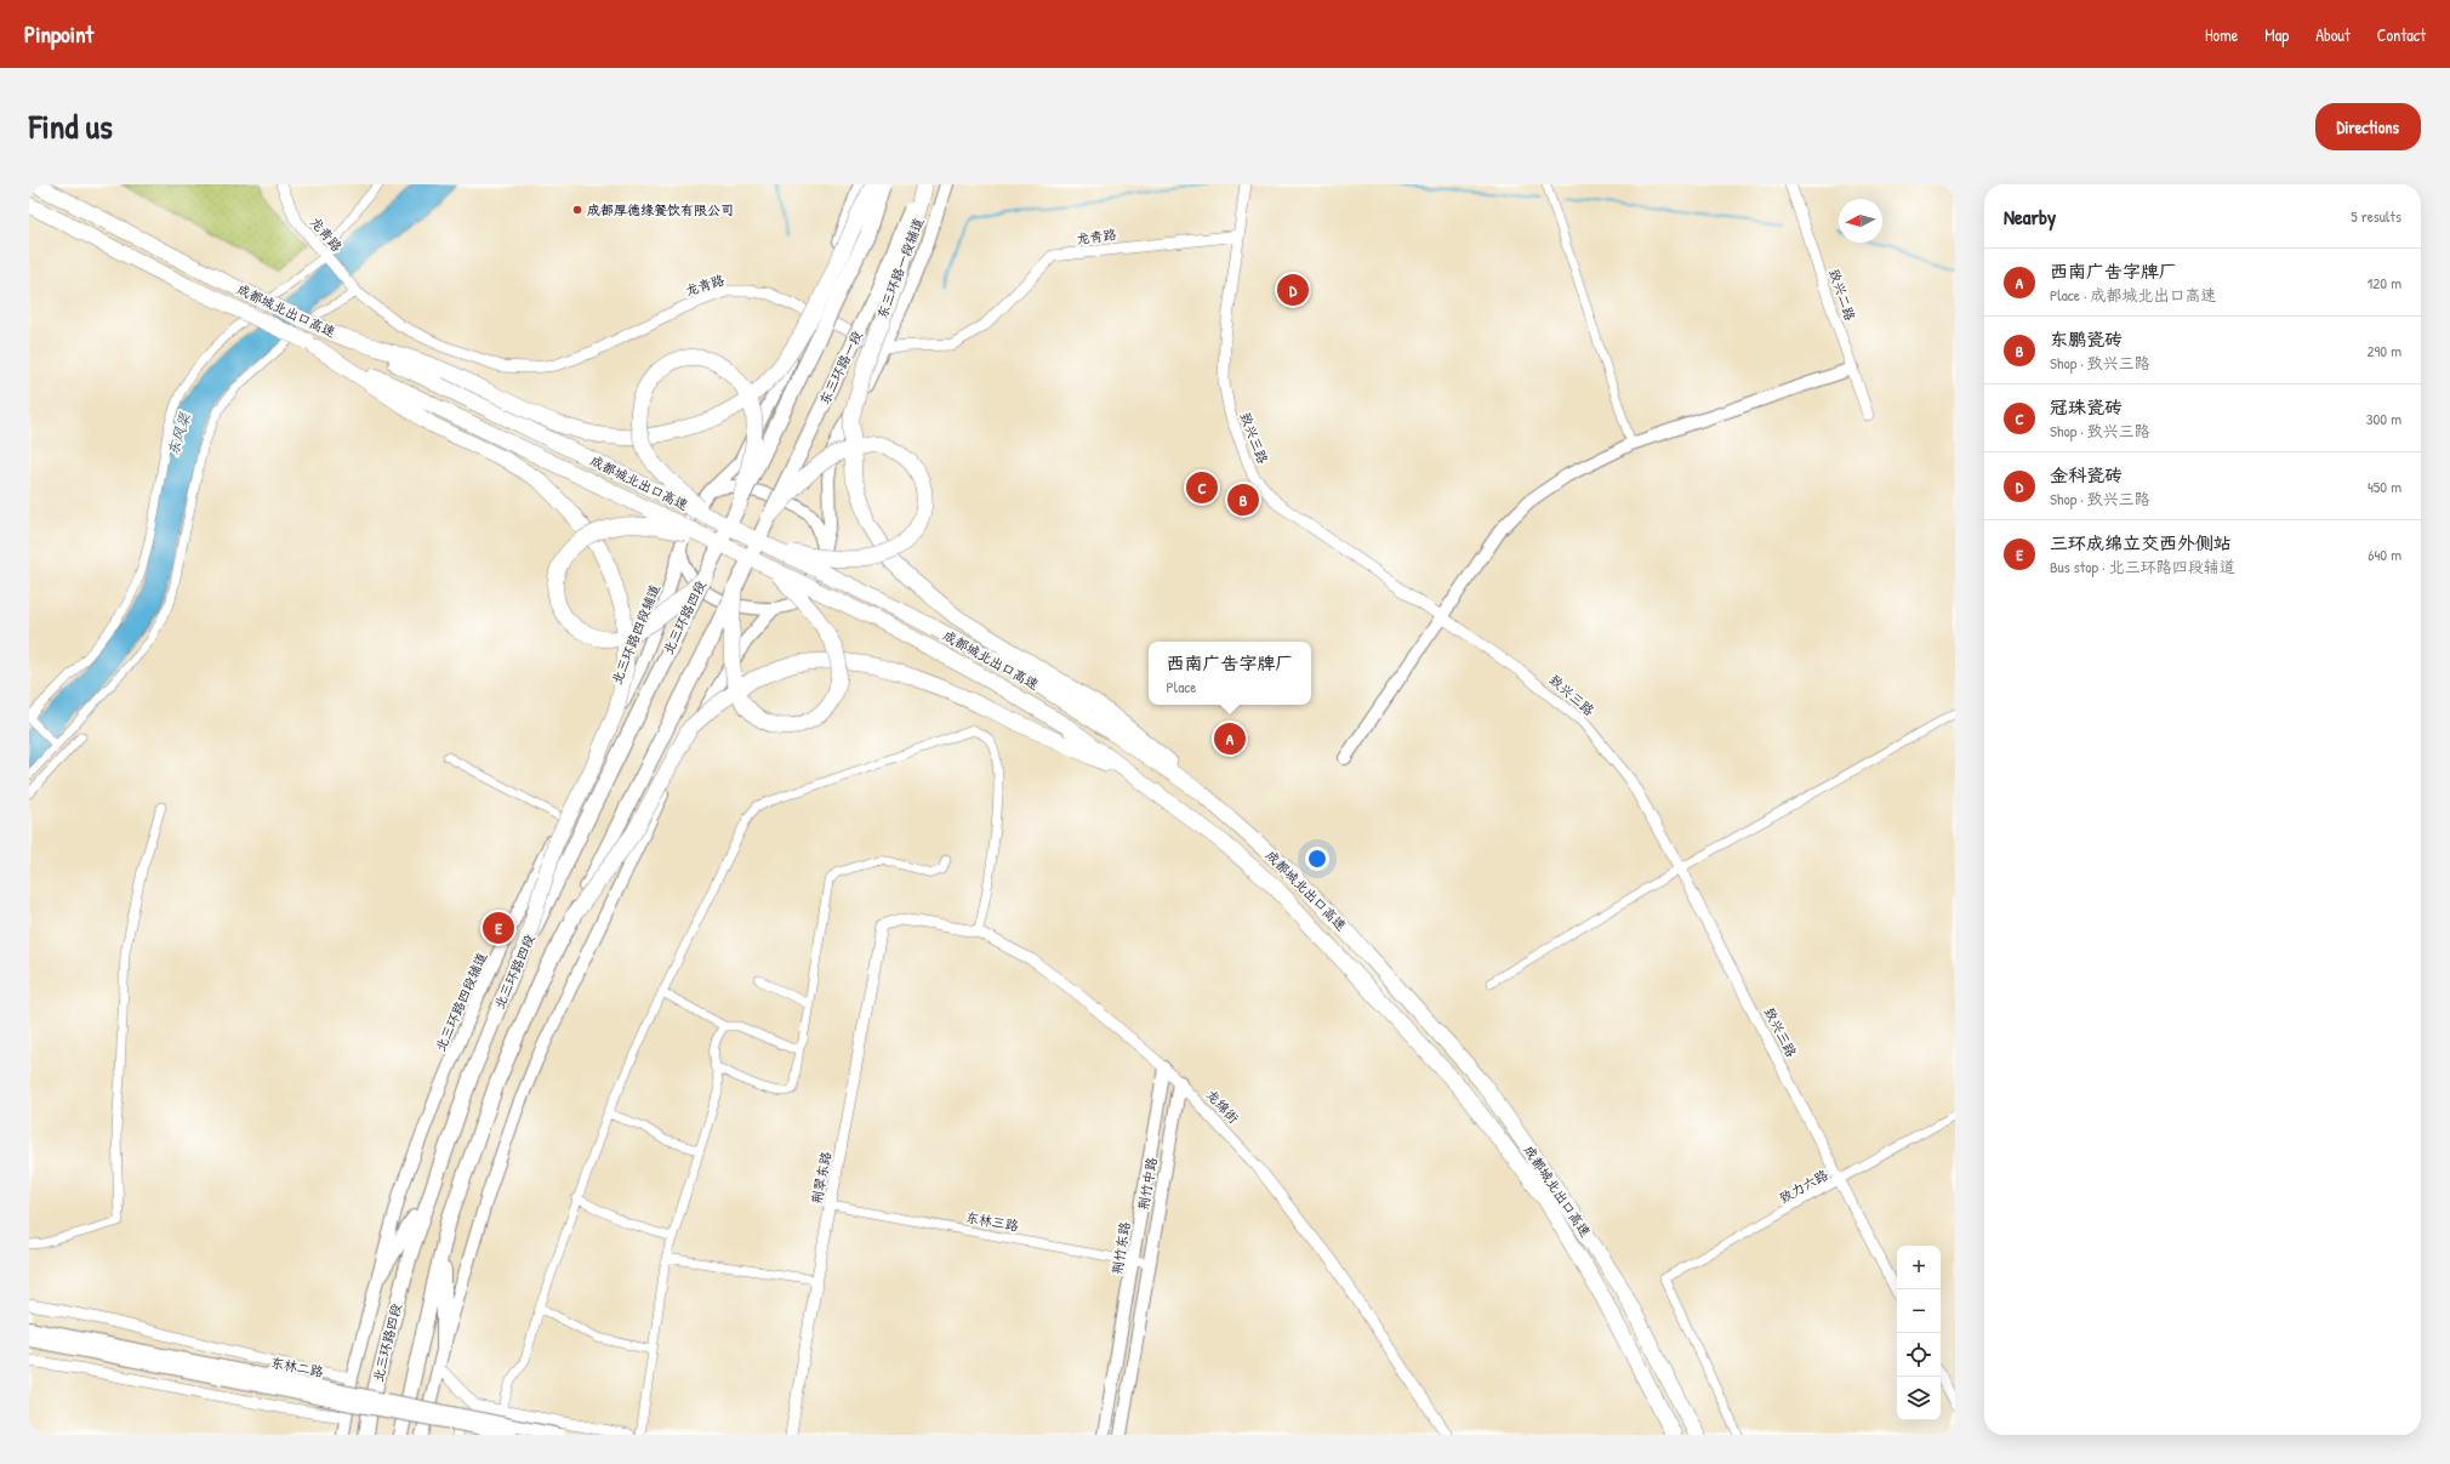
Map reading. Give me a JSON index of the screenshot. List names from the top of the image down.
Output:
{
  "streets": {
    "highway": ["成都城北出口高速", "东三环路一段", "北三环路四段"],
    "main road": [
      "东三环路一段辅道",
      "北三环路四段辅道",
      "荆竹中路",
      "荆竹东路",
      "东林二路"
    ],
    "street": [
      "龙青路",
      "致兴二路",
      "致兴三路",
      "龙绵街",
      "荆翠东路",
      "致力六路",
      "东林三路"
    ]
  },
  "crossings": [
    ["龙青路", "东三环路一段辅道"],
    ["龙青路", "致兴三路"],
    ["东三环路一段辅道", "北三环路四段辅道"],
    ["东三环路一段", "北三环路四段"],
    ["致兴三路", "致力六路"],
    ["龙绵街", "荆翠东路"],
    ["龙绵街", "荆竹中路"],
    ["龙绵街", "荆竹东路"],
    ["荆翠东路", "东林三路"],
    ["荆竹中路", "东林三路"],
    ["东林三路", "荆竹东路"]
  ],
  "water": ["东风渠"],
  "places": ["成都厚德缘餐饮有限公司"],
  "north": "left",
  "page": {
    "header": "Pinpoint",
    "nav": [
      "Home",
      "Map",
      "About",
      "Contact"
    ],
    "title": "Find us",
    "buttons": "Directions",
    "heading": ["Nearby", "5 results"],
    "list": [
      {
        "mark": "A",
        "name": "西南广告字牌厂",
        "note": "Place · 成都城北出口高速",
        "value": "120 m"
      },
      {
        "mark": "B",
        "name": "东鹏瓷砖",
        "note": "Shop · 致兴三路",
        "value": "290 m"
      },
      {
        "mark": "C",
        "name": "冠珠瓷砖",
        "note": "Shop · 致兴三路",
        "value": "300 m"
      },
      {
        "mark": "D",
        "name": "金科瓷砖",
        "note": "Shop · 致兴三路",
        "value": "450 m"
      },
      {
        "mark": "E",
        "name": "三环成绵立交西外侧站",
        "note": "Bus stop · 北三环路四段辅道",
        "value": "640 m"
      }
    ],
    "pins": [
      "D",
      "C",
      "B",
      "A",
      "E"
    ],
    "popup": ["西南广告字牌厂", "Place"],
    "map_buttons": ["+", "−"]
  }
}
